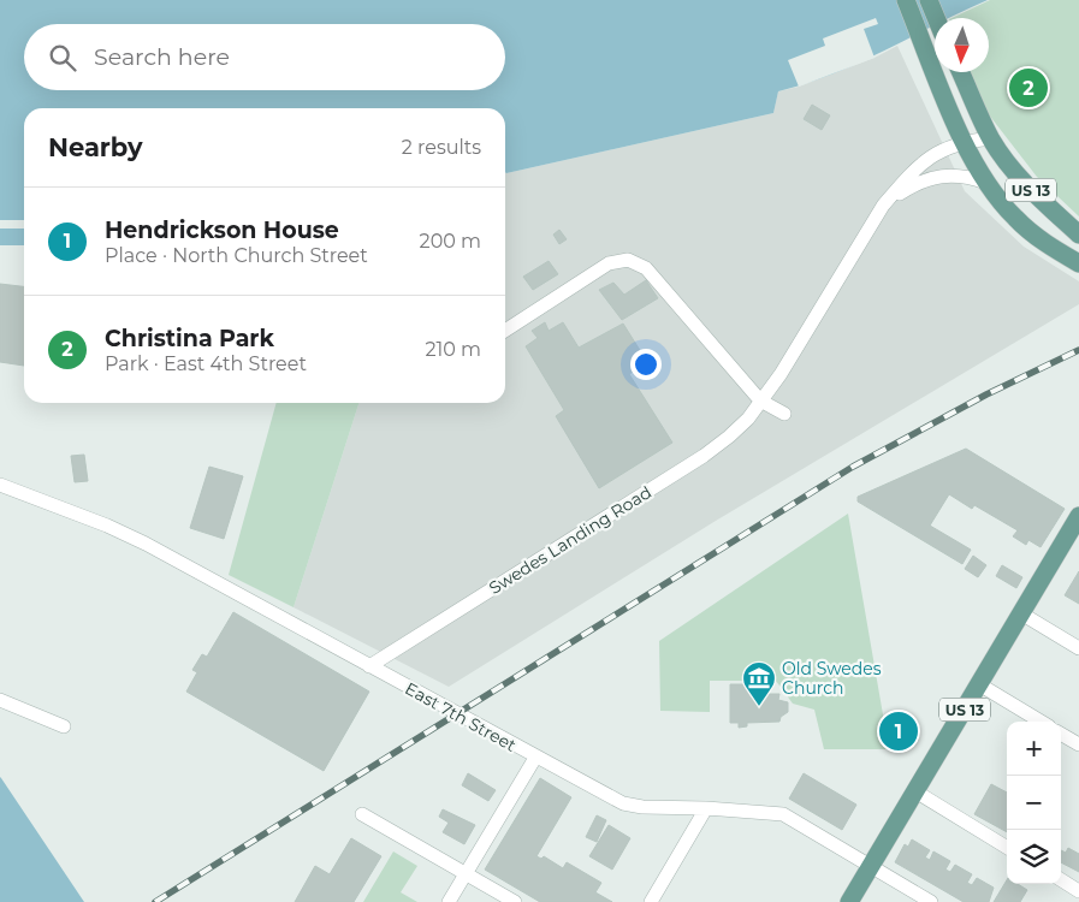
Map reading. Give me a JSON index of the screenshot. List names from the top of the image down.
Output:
{
  "streets": {
    "main road": ["US 13"],
    "street": ["Swedes Landing Road", "East 7th Street"]
  },
  "crossings": [
    ["US 13", "Swedes Landing Road"],
    ["US 13", "East 7th Street"],
    ["Swedes Landing Road", "East 7th Street"]
  ],
  "places": {
    "museum": ["Old Swedes Church"]
  },
  "north": "bottom",
  "page": {
    "search": "Search here",
    "pins": ["2", "1"],
    "heading": ["Nearby", "2 results"],
    "list": [
      {
        "mark": "1",
        "name": "Hendrickson House",
        "note": "Place · North Church Street",
        "value": "200 m"
      },
      {
        "mark": "2",
        "name": "Christina Park",
        "note": "Park · East 4th Street",
        "value": "210 m"
      }
    ],
    "map_buttons": ["+", "−"]
  }
}
